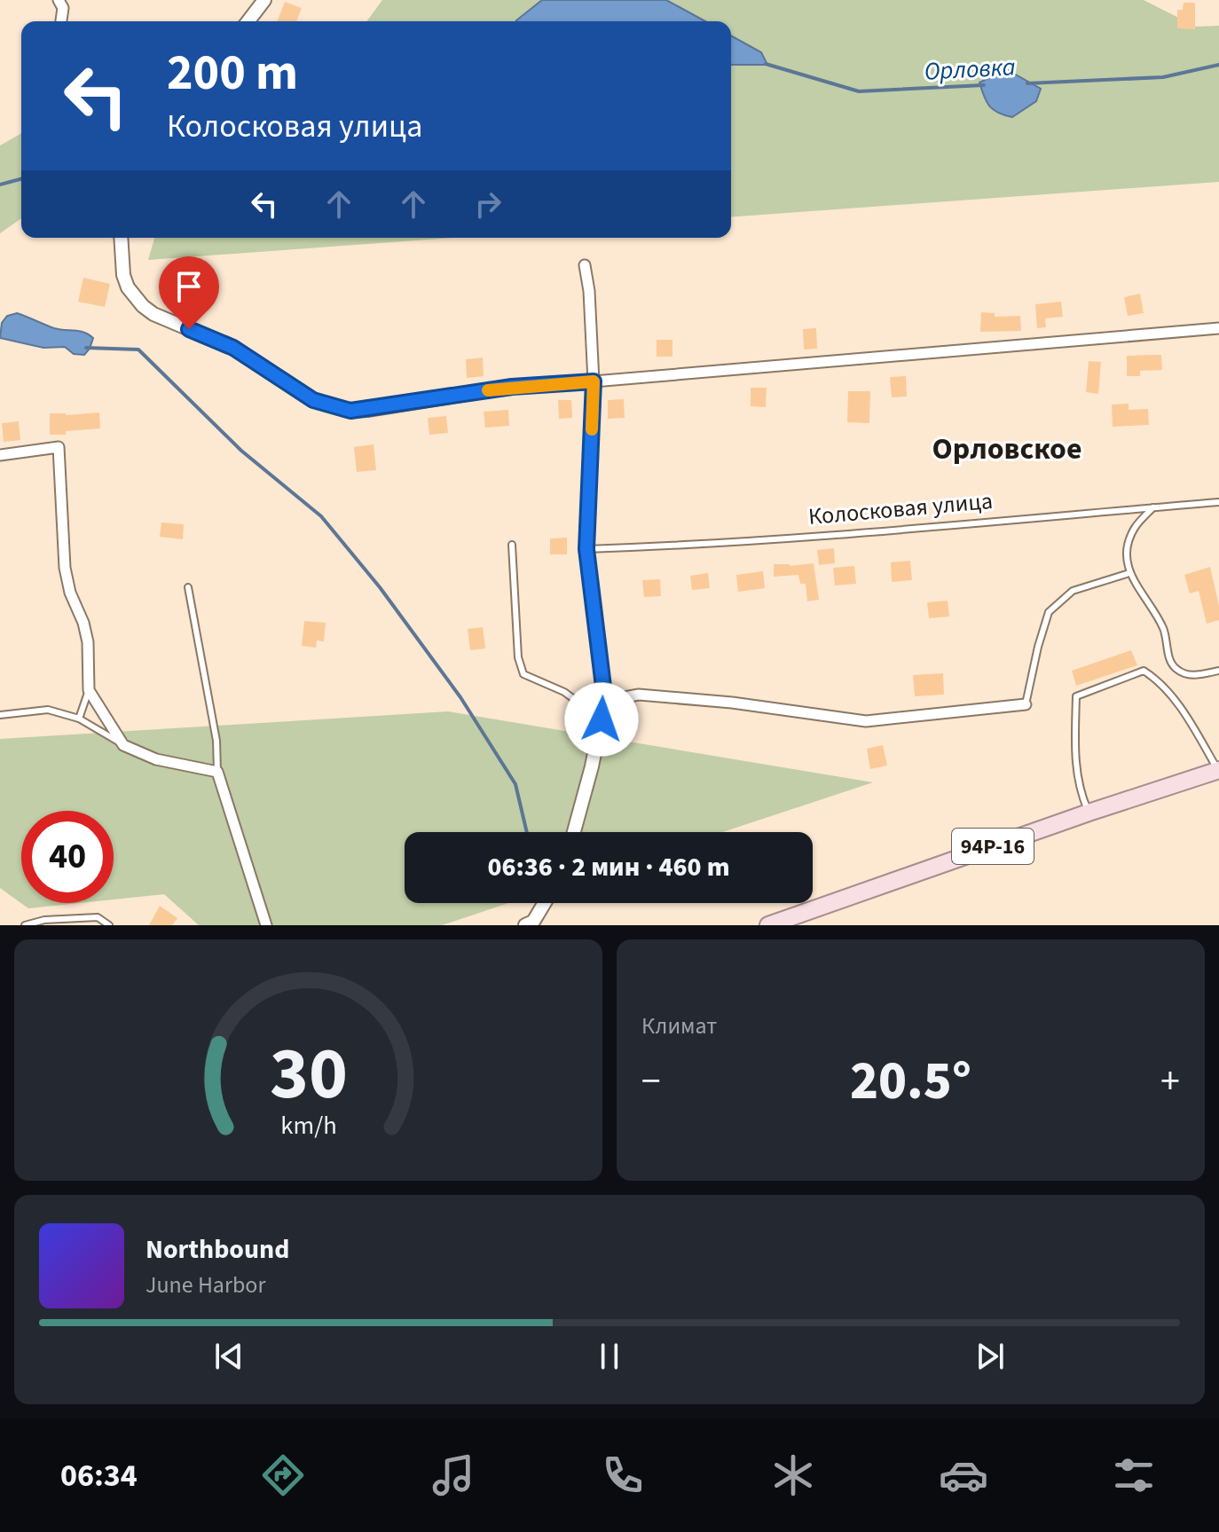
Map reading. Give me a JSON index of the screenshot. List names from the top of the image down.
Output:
{
  "streets": {
    "main road": ["94Р-16"],
    "lane": ["Колосковая улица"]
  },
  "districts": ["Орловское"],
  "water": ["Орловка"],
  "page": {
    "turn": ["200 m", "Колосковая улица"],
    "limit": "40",
    "trip": "06:36 · 2 мин · 460 m",
    "tile": "Климат",
    "heat": ["−", "20.5°", "+"],
    "song": ["Northbound", "June Harbor"],
    "tabs": "06:34",
    "gauge": ["30", "km/h"]
  }
}
